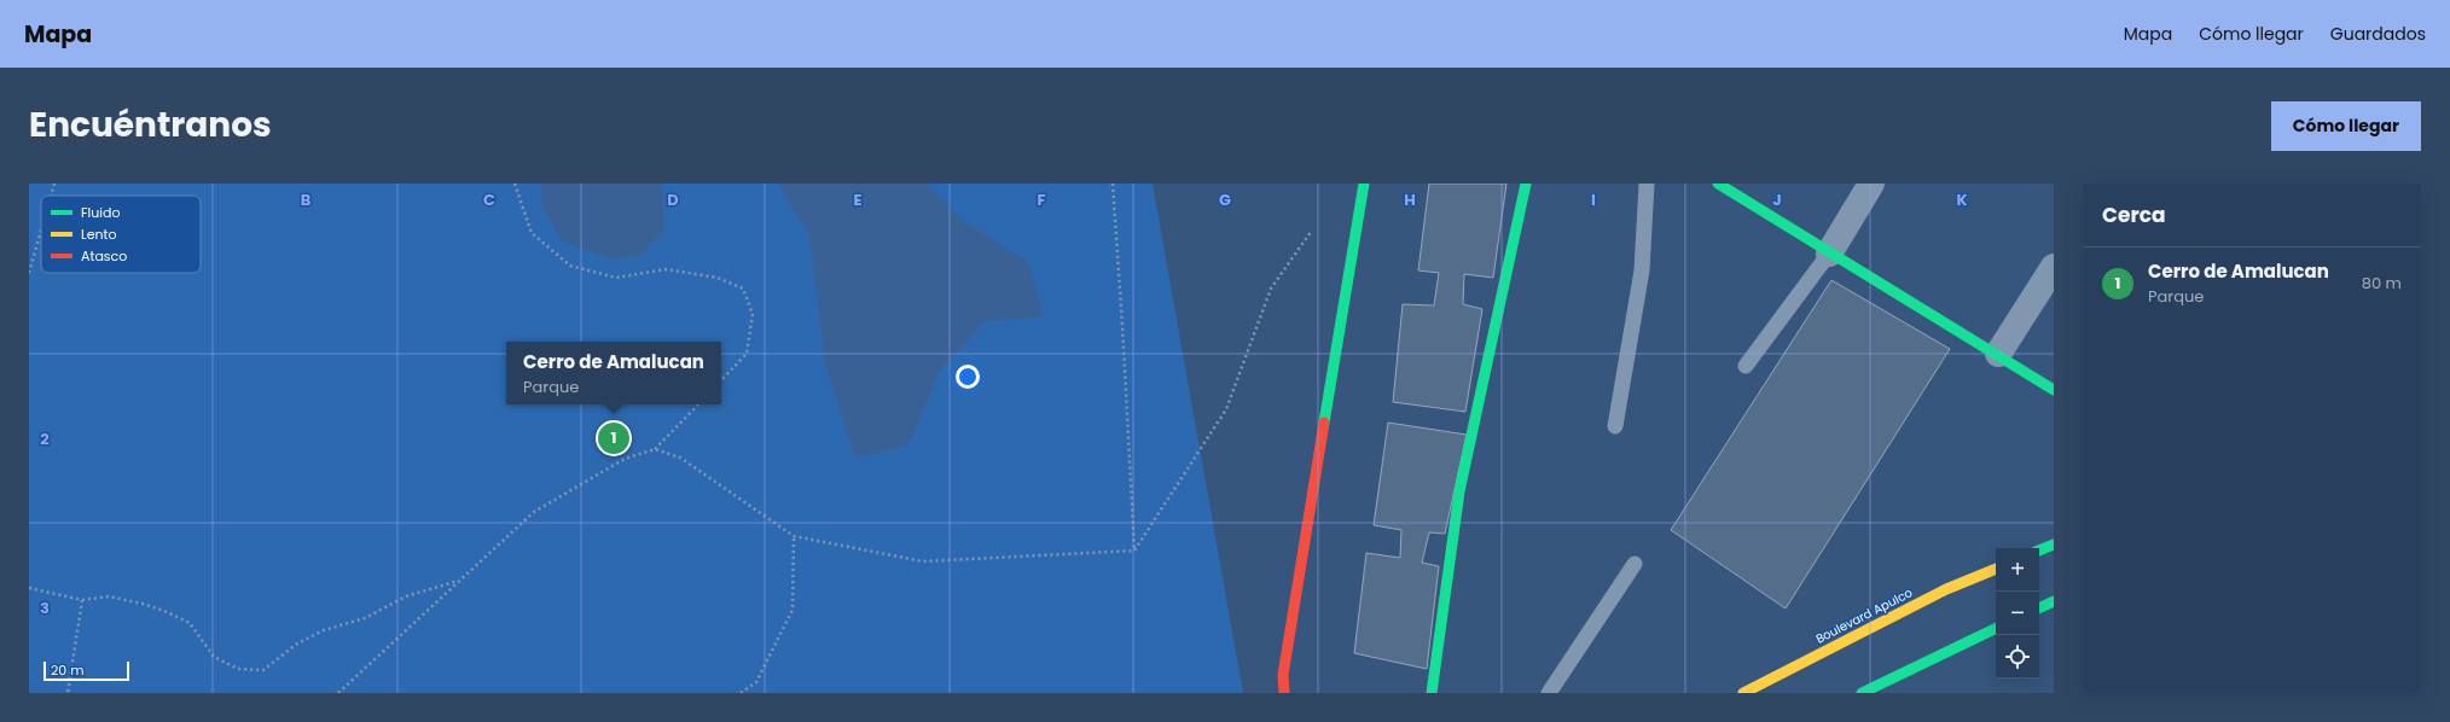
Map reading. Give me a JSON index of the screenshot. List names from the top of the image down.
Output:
{
  "streets": {
    "street": ["Boulevard Apulco"]
  },
  "legend": ["Fluido", "Lento", "Atasco"],
  "scale_bar": "20 m",
  "page": {
    "header": "Mapa",
    "nav": ["Mapa", "Cómo llegar", "Guardados"],
    "title": "Encuéntranos",
    "buttons": "Cómo llegar",
    "heading": "Cerca",
    "list": [
      {
        "mark": "1",
        "name": "Cerro de Amalucan",
        "note": "Parque",
        "value": "80 m"
      }
    ],
    "popup": ["Cerro de Amalucan", "Parque"],
    "pins": "1",
    "map_buttons": ["+", "−"],
    "scale": "20 m"
  },
  "grid": {
    "columns": [
      "B",
      "C",
      "D",
      "E",
      "F",
      "G",
      "H",
      "I",
      "J",
      "K"
    ],
    "rows": ["2", "3"]
  }
}
